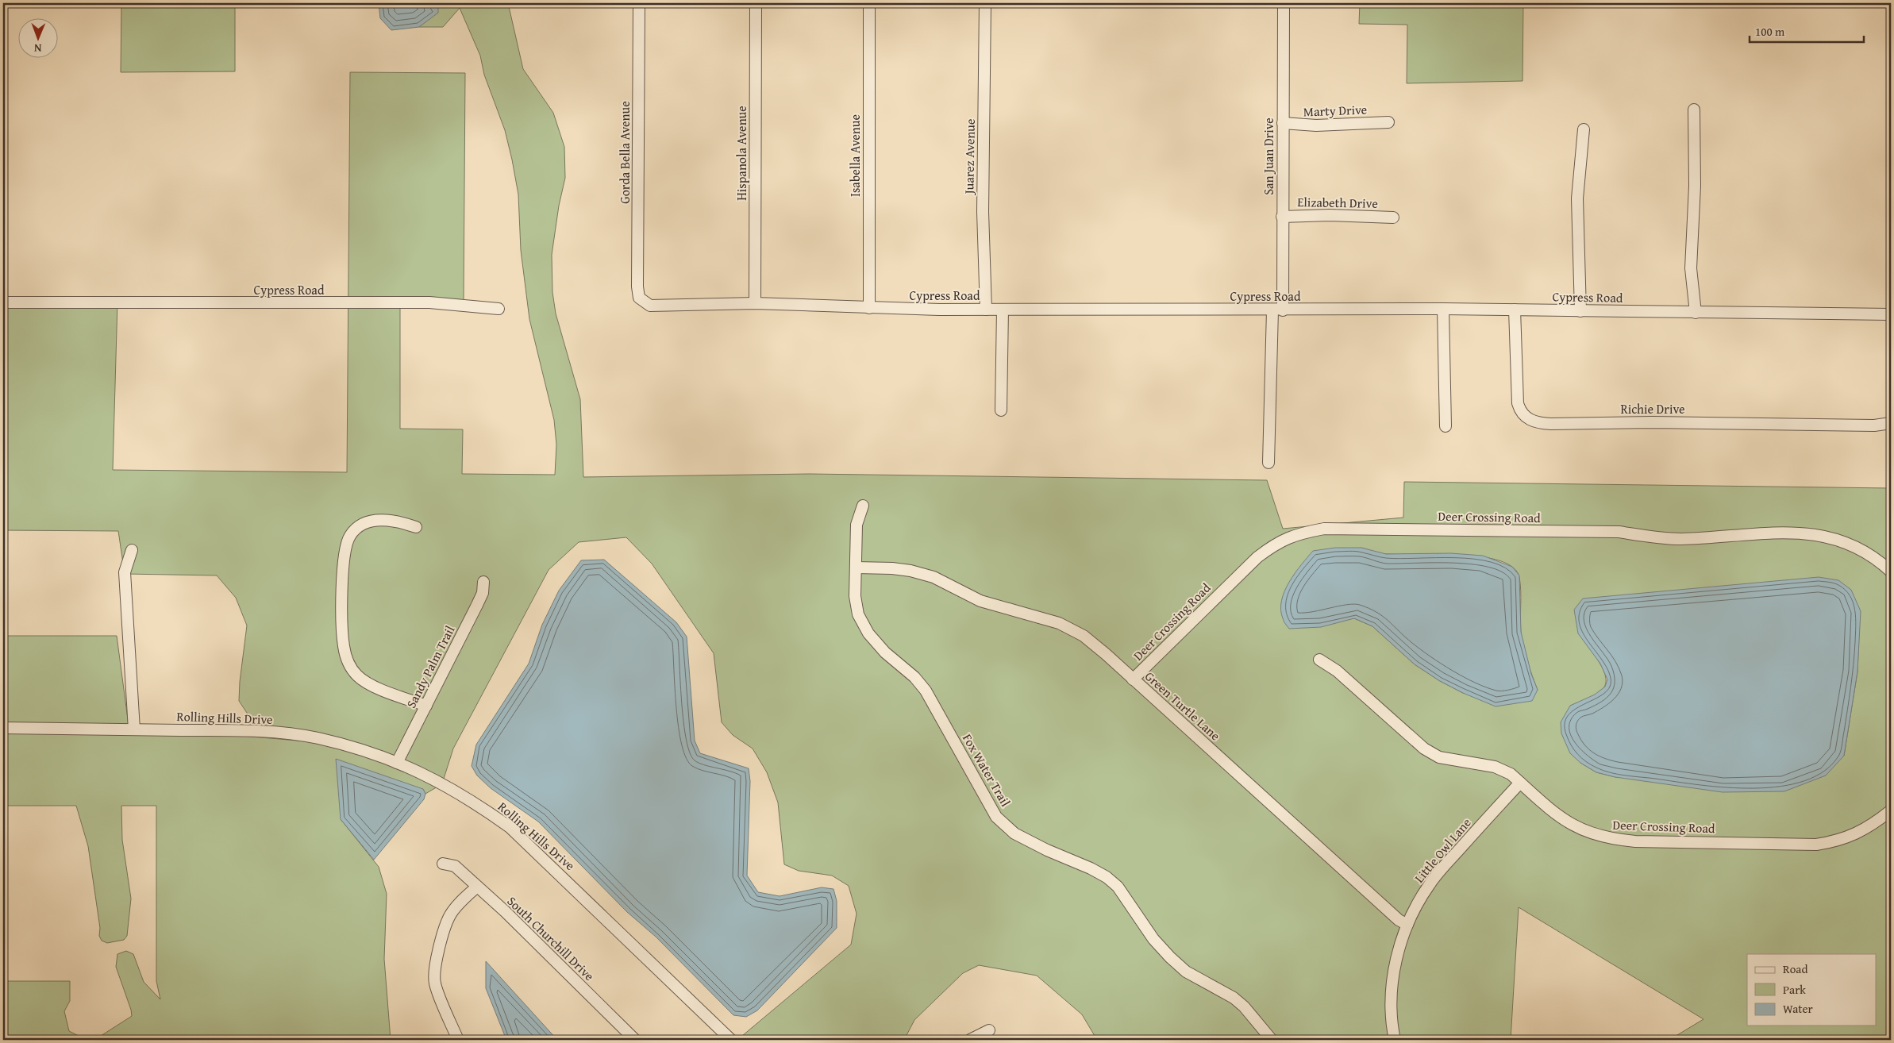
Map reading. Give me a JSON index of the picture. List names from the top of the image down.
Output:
{
  "streets": {
    "street": [
      "Marty Drive",
      "Gorda Bella Avenue",
      "Hispanola Avenue",
      "Isabella Avenue",
      "Juarez Avenue",
      "San Juan Drive",
      "Elizabeth Drive",
      "Cypress Road",
      "Richie Drive",
      "Deer Crossing Road",
      "Sandy Palm Trail",
      "Green Turtle Lane",
      "Rolling Hills Drive",
      "Fox Water Trail",
      "Little Owl Lane",
      "South Churchill Drive"
    ]
  },
  "crossings": [
    ["Marty Drive", "San Juan Drive"],
    ["Gorda Bella Avenue", "Cypress Road"],
    ["Hispanola Avenue", "Cypress Road"],
    ["Isabella Avenue", "Cypress Road"],
    ["Juarez Avenue", "Cypress Road"],
    ["San Juan Drive", "Elizabeth Drive"],
    ["San Juan Drive", "Cypress Road"],
    ["Cypress Road", "Richie Drive"],
    ["Deer Crossing Road", "Green Turtle Lane"],
    ["Deer Crossing Road", "Little Owl Lane"],
    ["Sandy Palm Trail", "Rolling Hills Drive"],
    ["Green Turtle Lane", "Fox Water Trail"],
    ["Green Turtle Lane", "Little Owl Lane"]
  ],
  "legend": ["Road", "Park", "Water"],
  "scale_bar": "100 m",
  "north": "bottom"
}
